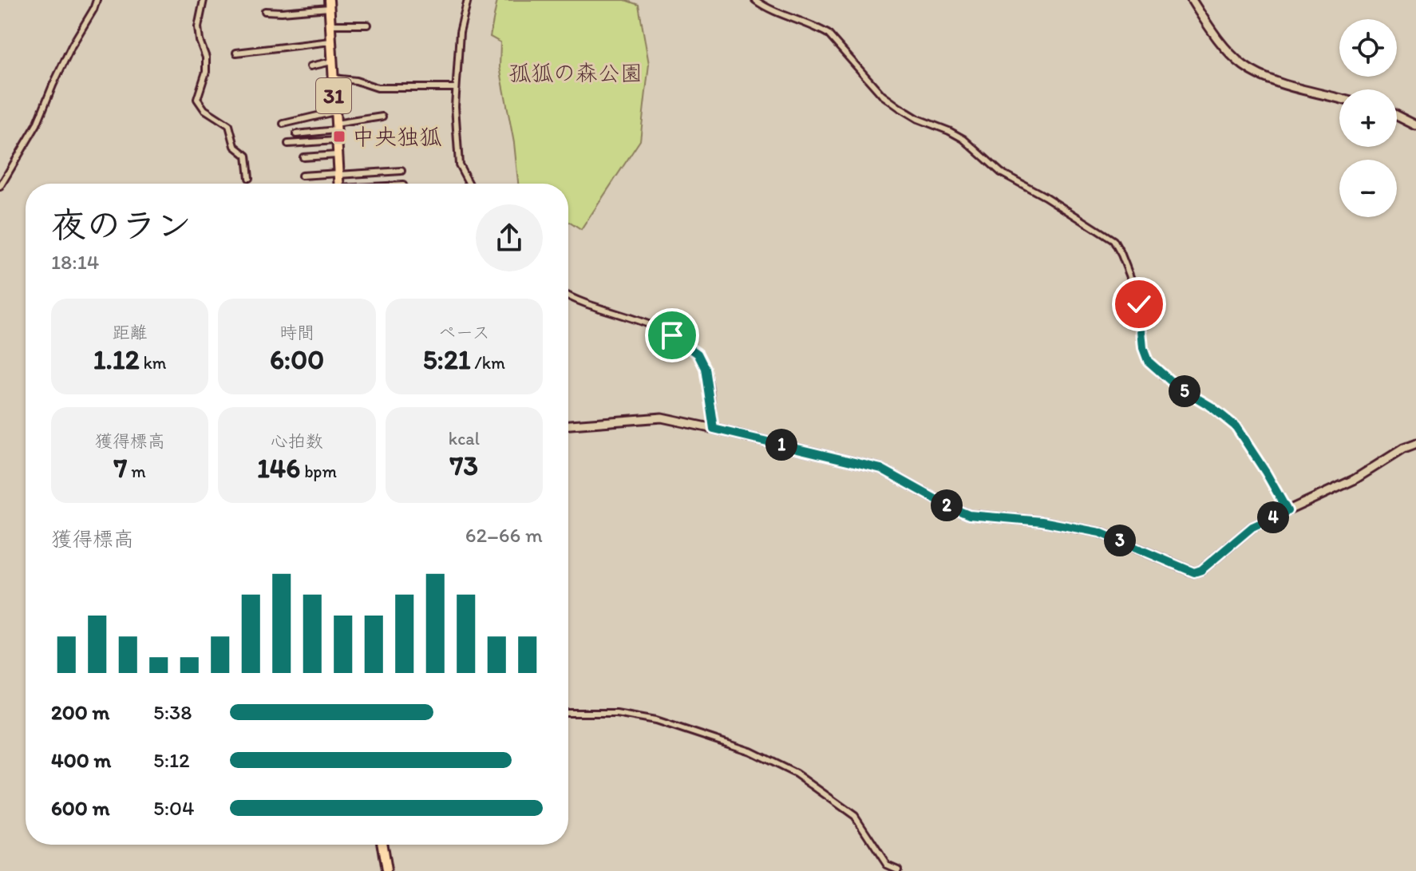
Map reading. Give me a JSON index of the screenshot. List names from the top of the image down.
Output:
{
  "streets": {
    "main road": ["31"]
  },
  "parks": ["孤狐の森公園"],
  "places": {
    "transit": ["中央独狐"]
  },
  "page": {
    "map_buttons": ["+", "−"],
    "heading": ["夜のラン", "18:14"],
    "stats": [
      ["距離", "1.12 km"],
      ["時間", "6:00"],
      ["ペース", "5:21 /km"],
      ["獲得標高", "7 m"],
      ["心拍数", "146 bpm"],
      ["kcal", "73"]
    ],
    "pins": [
      "5",
      "1",
      "2",
      "4",
      "3"
    ],
    "chart": ["獲得標高", "62–66 m"],
    "list": [
      {
        "name": "200 m",
        "note": "5:38"
      },
      {
        "name": "400 m",
        "note": "5:12"
      },
      {
        "name": "600 m",
        "note": "5:04"
      }
    ]
  }
}
